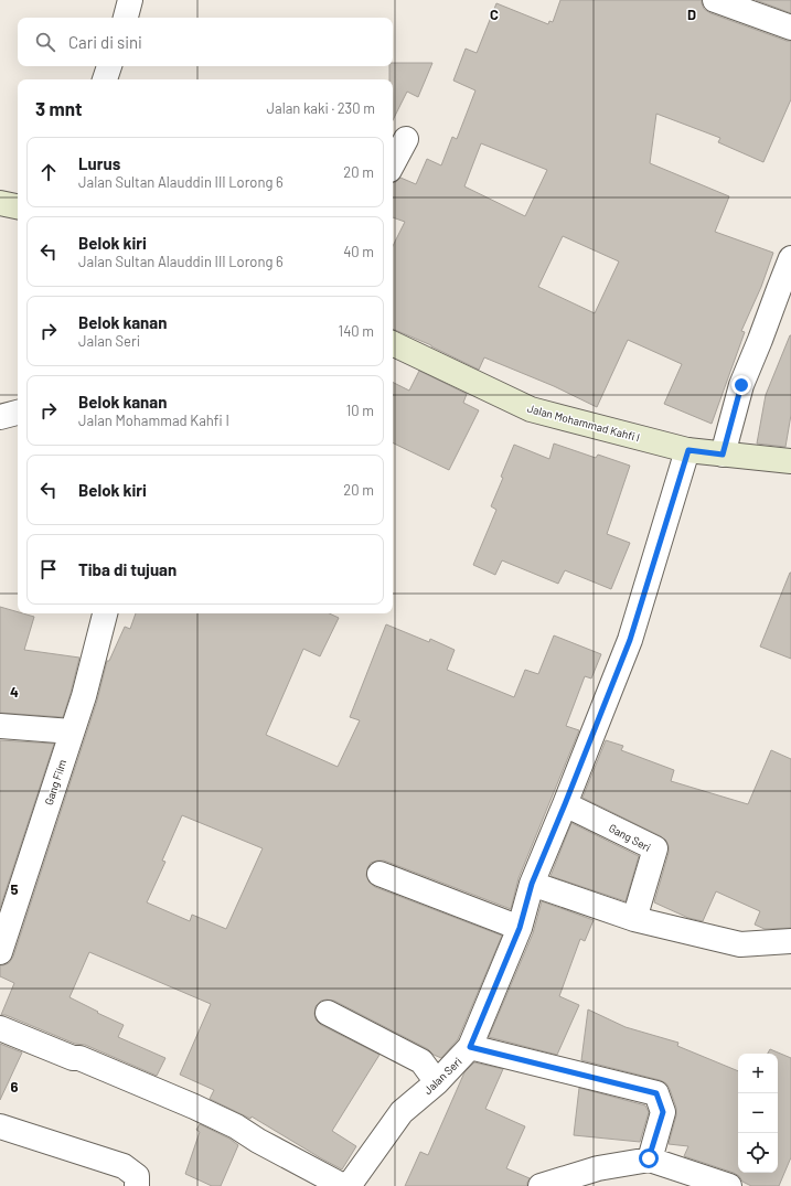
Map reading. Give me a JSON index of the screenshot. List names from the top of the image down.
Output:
{
  "streets": {
    "main road": ["Jalan Mohammad Kahfi I"],
    "street": ["Gang Film", "Gang Seri", "Jalan Seri"]
  },
  "crossings": [
    ["Jalan Mohammad Kahfi I", "Jalan Seri"],
    ["Gang Seri", "Jalan Seri"]
  ],
  "page": {
    "search": "Cari di sini",
    "heading": ["3 mnt", "Jalan kaki · 230 m"],
    "list": [
      ["Lurus", "Jalan Sultan Alauddin III Lorong 6", "20 m"],
      ["Belok kiri", "Jalan Sultan Alauddin III Lorong 6", "40 m"],
      ["Belok kanan", "Jalan Seri", "140 m"],
      ["Belok kanan", "Jalan Mohammad Kahfi I", "10 m"],
      ["Belok kiri", "20 m"],
      "Tiba di tujuan"
    ],
    "map_buttons": ["+", "−"]
  },
  "grid": {
    "columns": ["C", "D"],
    "rows": ["4", "5", "6"]
  }
}
